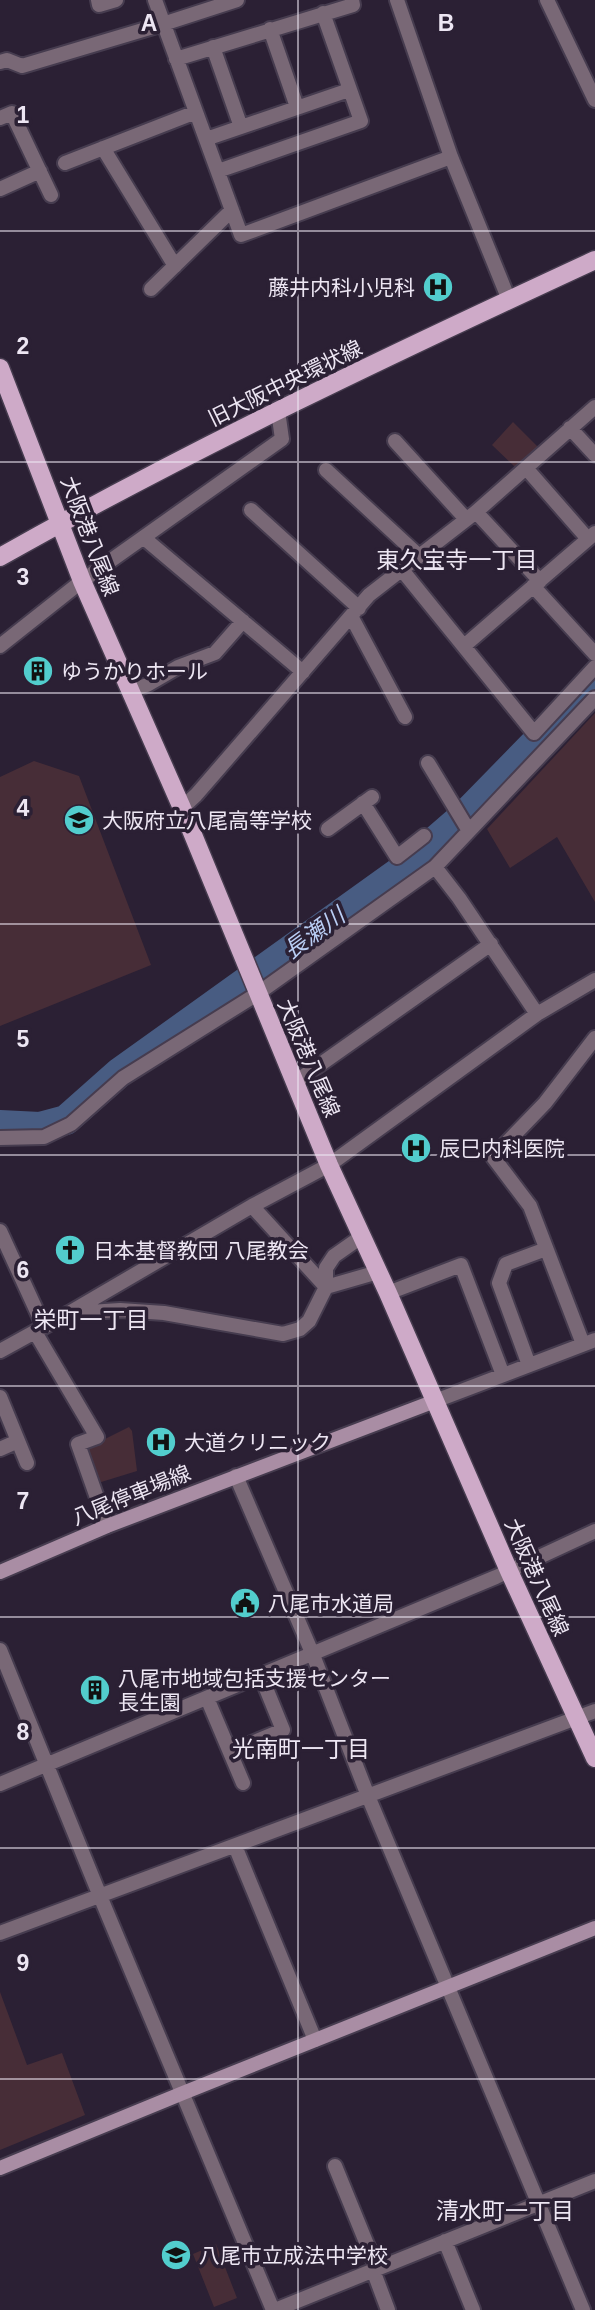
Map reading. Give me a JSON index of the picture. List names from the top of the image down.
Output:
{
  "streets": {
    "main road": ["旧大阪中央環状線", "大阪港八尾線"],
    "street": ["八尾停車場線"]
  },
  "crossings": [
    ["旧大阪中央環状線", "大阪港八尾線"],
    ["大阪港八尾線", "八尾停車場線"]
  ],
  "districts": [
    "東久宝寺一丁目",
    "栄町一丁目",
    "光南町一丁目",
    "清水町一丁目"
  ],
  "water": ["長瀬川"],
  "places": {
    "hospital": ["藤井内科小児科", "辰巳内科医院", "大道クリニック"],
    "building": ["ゆうかりホール", "八尾市地域包括支援センター 長生園"],
    "school or university": ["大阪府立八尾高等学校", "八尾市立成法中学校"],
    "church": ["日本基督教団 八尾教会"],
    "public building": ["八尾市水道局"]
  },
  "grid": {
    "columns": ["A", "B"],
    "rows": [
      "1",
      "2",
      "3",
      "4",
      "5",
      "6",
      "7",
      "8",
      "9"
    ]
  }
}
